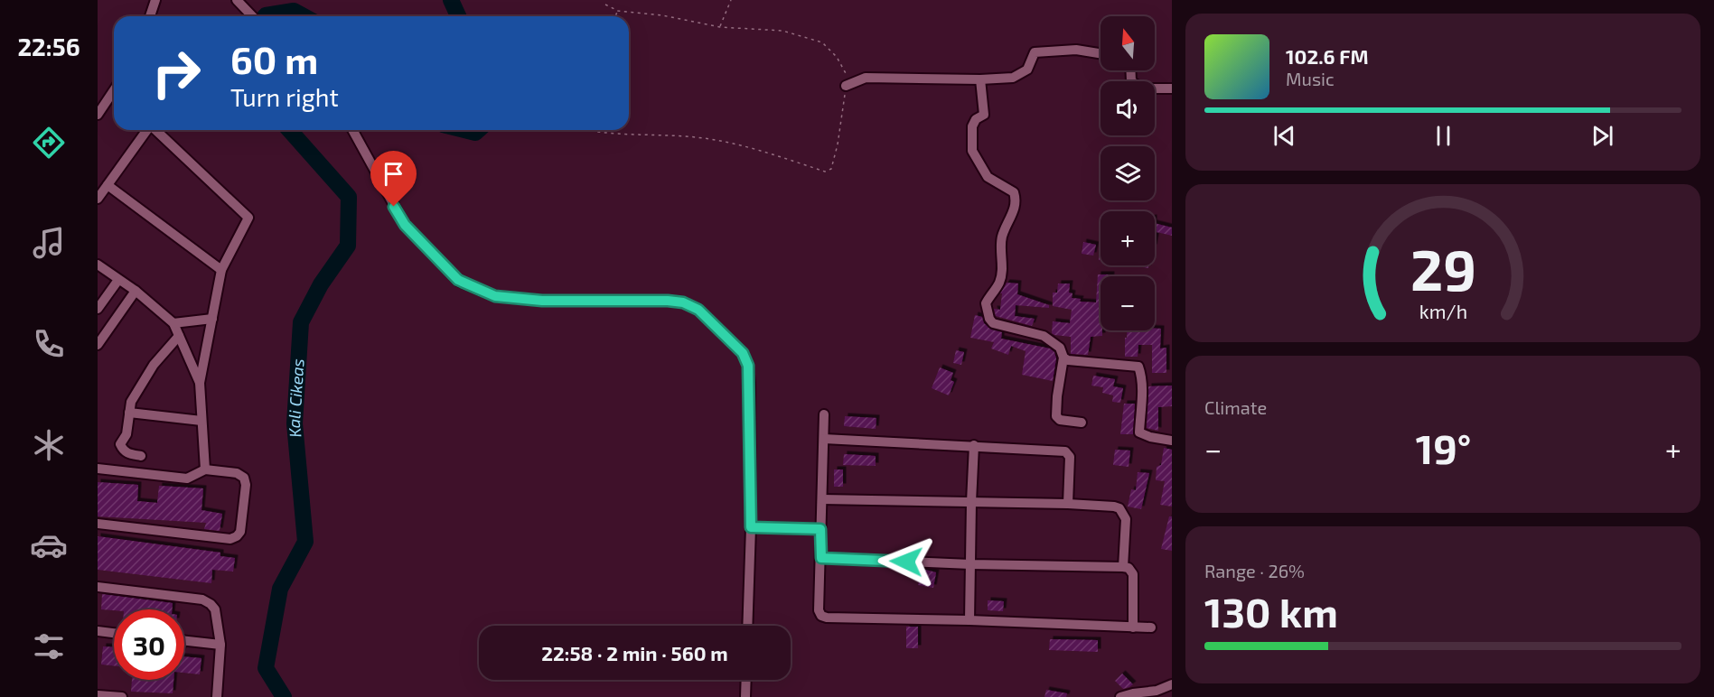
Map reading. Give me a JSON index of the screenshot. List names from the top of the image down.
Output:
{
  "water": ["Kali Cikeas"],
  "north": "top",
  "page": {
    "tabs": "22:56",
    "map_buttons": ["+", "−"],
    "turn": ["60 m", "Turn right"],
    "song": ["102.6 FM", "Music"],
    "tile": [
      "Climate",
      ["Range · 26%", "130 km"]
    ],
    "heat": ["−", "19°", "+"],
    "limit": "30",
    "trip": "22:58 · 2 min · 560 m",
    "gauge": ["29", "km/h"]
  }
}
